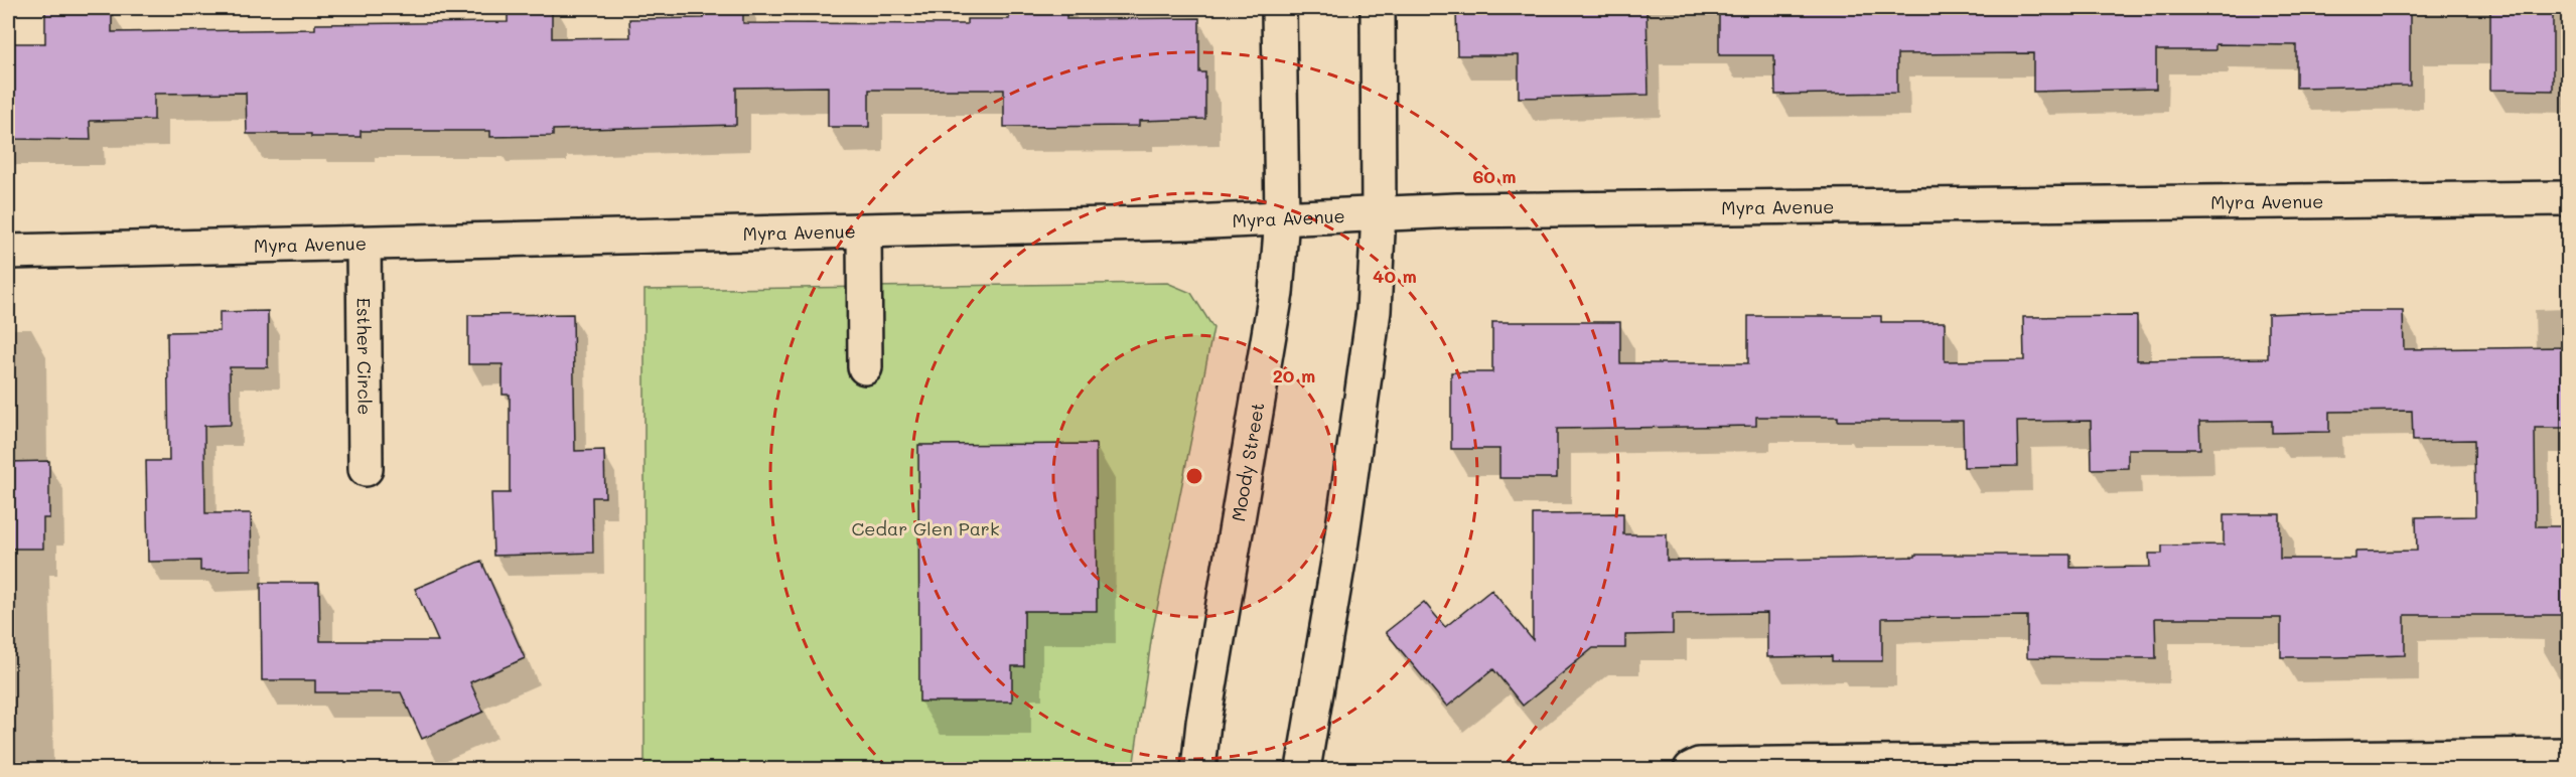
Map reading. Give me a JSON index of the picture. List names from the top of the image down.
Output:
{
  "streets": {
    "street": ["Myra Avenue", "Esther Circle", "Moody Street"]
  },
  "crossings": [
    ["Myra Avenue", "Esther Circle"],
    ["Myra Avenue", "Moody Street"]
  ],
  "parks": ["Cedar Glen Park"],
  "rings": ["60 m", "40 m", "20 m"]
}
